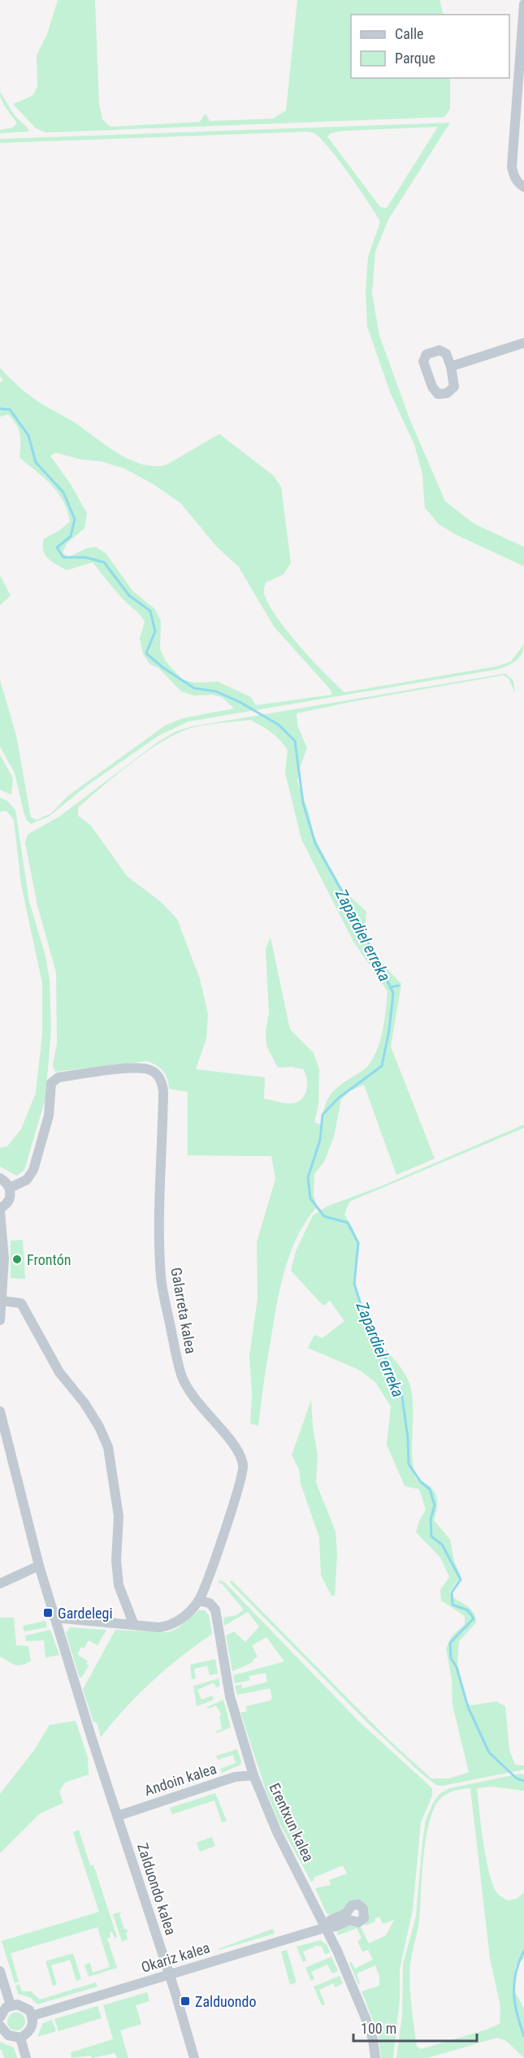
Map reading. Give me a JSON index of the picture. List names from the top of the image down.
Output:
{
  "streets": {
    "street": [
      "Galarreta kalea",
      "Andoin kalea",
      "Erentxun kalea",
      "Zalduondo kalea",
      "Okariz kalea"
    ]
  },
  "crossings": [
    ["Galarreta kalea", "Erentxun kalea"],
    ["Galarreta kalea", "Zalduondo kalea"],
    ["Andoin kalea", "Erentxun kalea"],
    ["Andoin kalea", "Zalduondo kalea"],
    ["Erentxun kalea", "Okariz kalea"],
    ["Zalduondo kalea", "Okariz kalea"]
  ],
  "water": ["Zapardiel erreka"],
  "places": {
    "other": ["Frontón"],
    "transit": ["Gardelegi", "Zalduondo"]
  },
  "legend": ["Calle", "Parque"],
  "scale_bar": "100 m"
}
